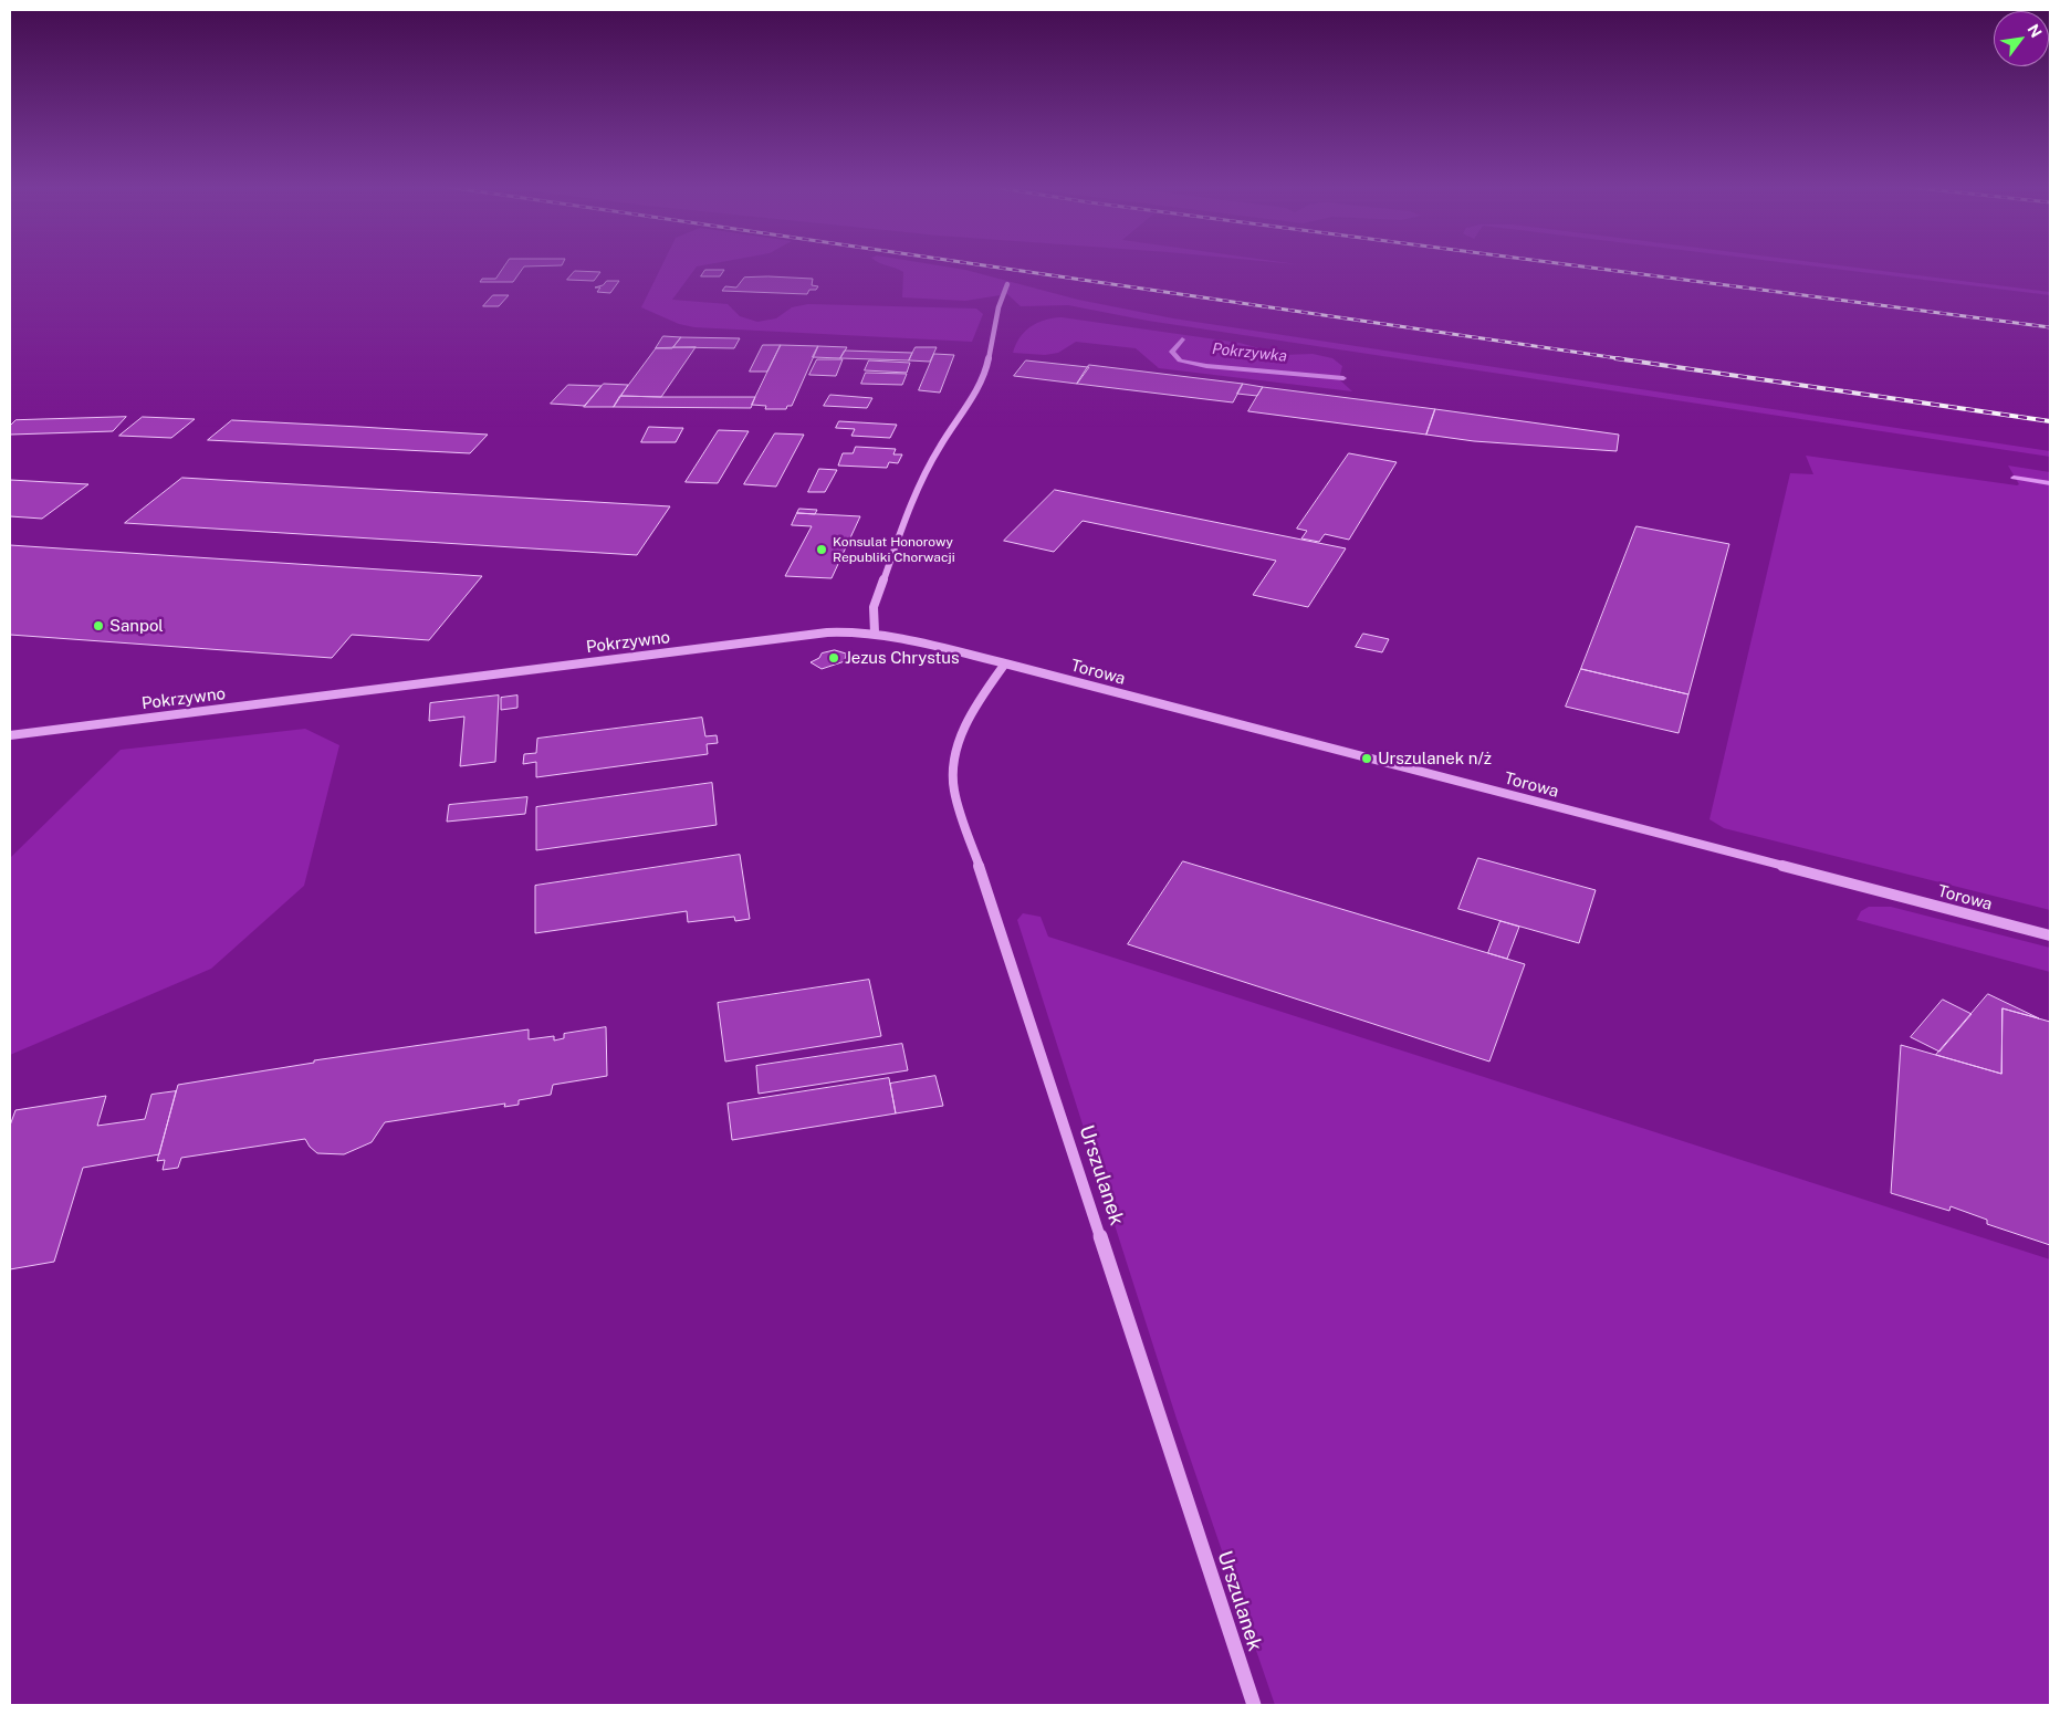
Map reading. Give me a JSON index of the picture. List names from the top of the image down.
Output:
{
  "streets": {
    "street": ["Pokrzywno", "Torowa", "Urszulanek"]
  },
  "crossings": [
    ["Pokrzywno", "Torowa"],
    ["Torowa", "Urszulanek"]
  ],
  "water": ["Pokrzywka"],
  "places": [
    "Konsulat Honorowy Republiki Chorwacji",
    "Sanpol",
    "Jezus Chrystus",
    "Urszulanek n/ż"
  ],
  "north": "top right"
}
